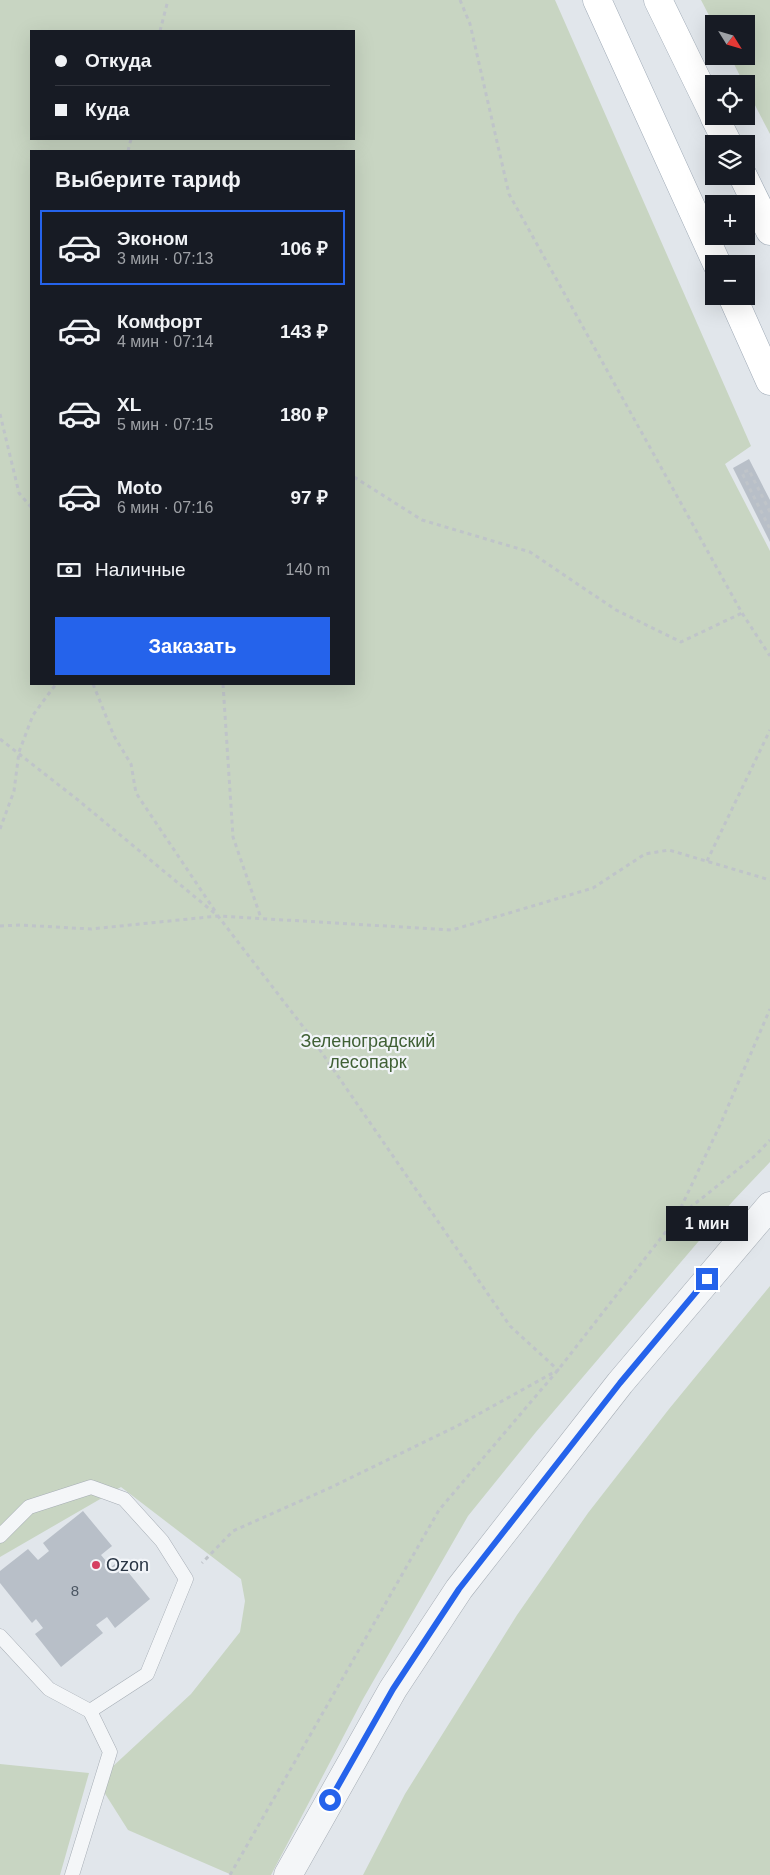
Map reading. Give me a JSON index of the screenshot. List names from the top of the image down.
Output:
{
  "parks": ["Зеленоградский лесопарк"],
  "places": ["Ozon"],
  "house_numbers": ["8"],
  "north": "bottom right",
  "page": {
    "map_buttons": ["+", "−"],
    "banner": ["Откуда", "Куда"],
    "heading": "Выберите тариф",
    "list": [
      {
        "name": "Эконом",
        "note": "3 мин · 07:13",
        "value": "106 ₽"
      },
      {
        "name": "Комфорт",
        "note": "4 мин · 07:14",
        "value": "143 ₽"
      },
      {
        "name": "XL",
        "note": "5 мин · 07:15",
        "value": "180 ₽"
      },
      {
        "name": "Moto",
        "note": "6 мин · 07:16",
        "value": "97 ₽"
      }
    ],
    "pay": ["Наличные", "140 m"],
    "buttons": "Заказать",
    "bubble": "1 мин"
  }
}
